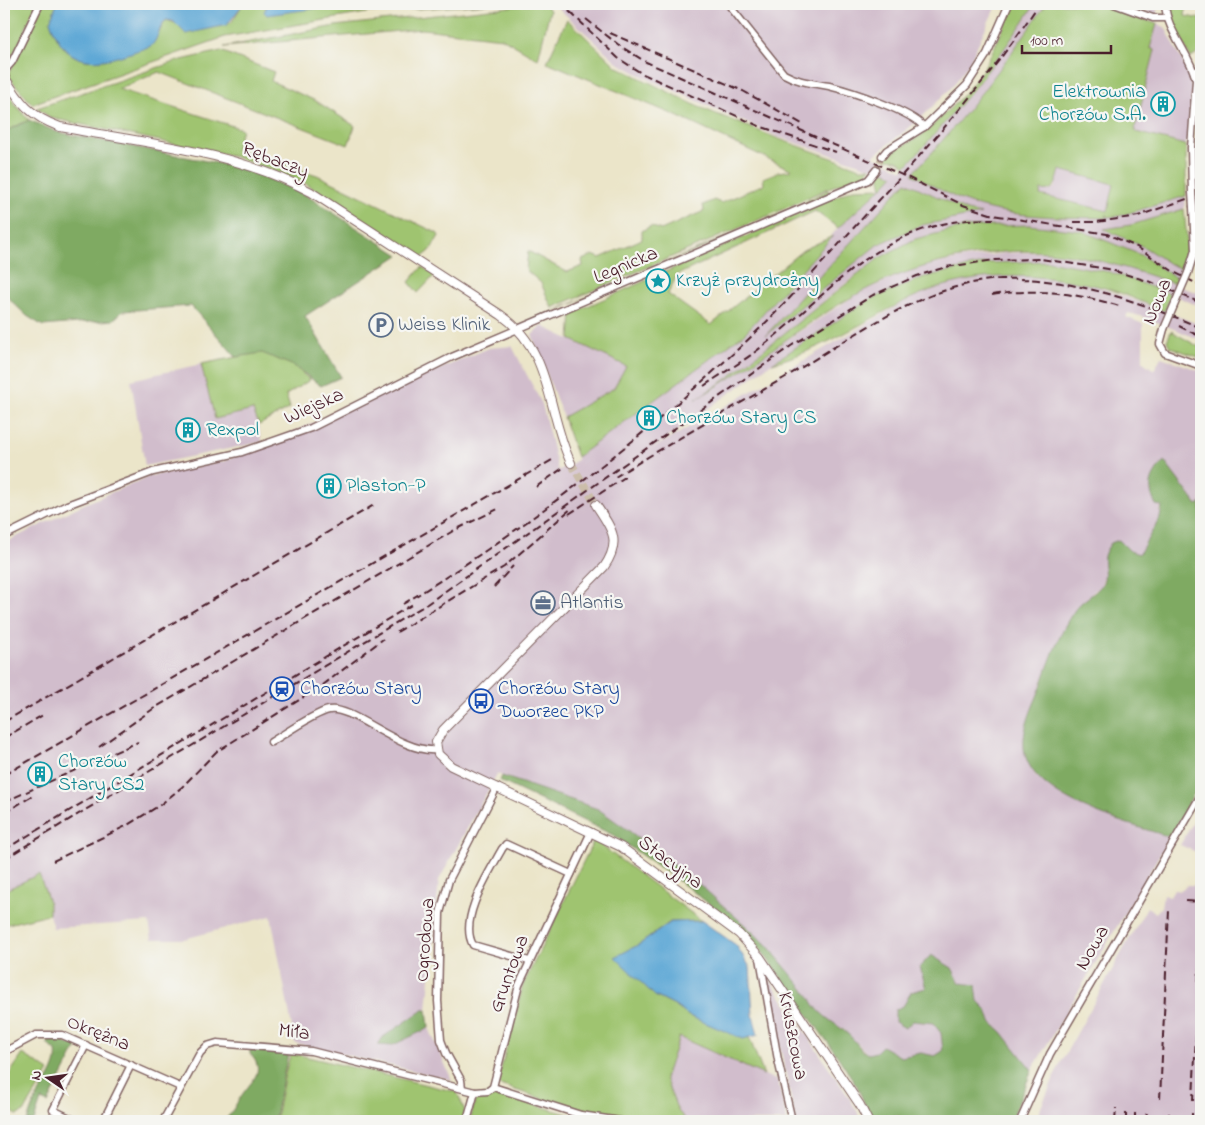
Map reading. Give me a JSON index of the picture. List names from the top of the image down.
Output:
{
  "streets": {
    "street": [
      "Rębaczy",
      "Legnicka",
      "Nowa",
      "Wiejska",
      "Stacyjna",
      "Ogrodowa",
      "Gruntowa",
      "Miła",
      "Okrężna",
      "Kruszcowa"
    ]
  },
  "crossings": [
    ["Rębaczy", "Legnicka"],
    ["Rębaczy", "Wiejska"],
    ["Legnicka", "Wiejska"],
    ["Stacyjna", "Ogrodowa"],
    ["Stacyjna", "Gruntowa"],
    ["Stacyjna", "Kruszcowa"],
    ["Ogrodowa", "Miła"],
    ["Miła", "Okrężna"]
  ],
  "places": {
    "building": [
      "Elektrownia Chorzów S.A.",
      "Chorzów Stary CS",
      "Rexpol",
      "Plaston-P",
      "Chorzów Stary CS2"
    ],
    "place": ["Krzyż przydrożny"],
    "parking": ["Weiss Klinik"],
    "office": ["Atlantis"],
    "station": ["Chorzów Stary"],
    "bus stop": ["Chorzów Stary Dworzec PKP"]
  },
  "scale_bar": "100 m",
  "north": "left"
}
